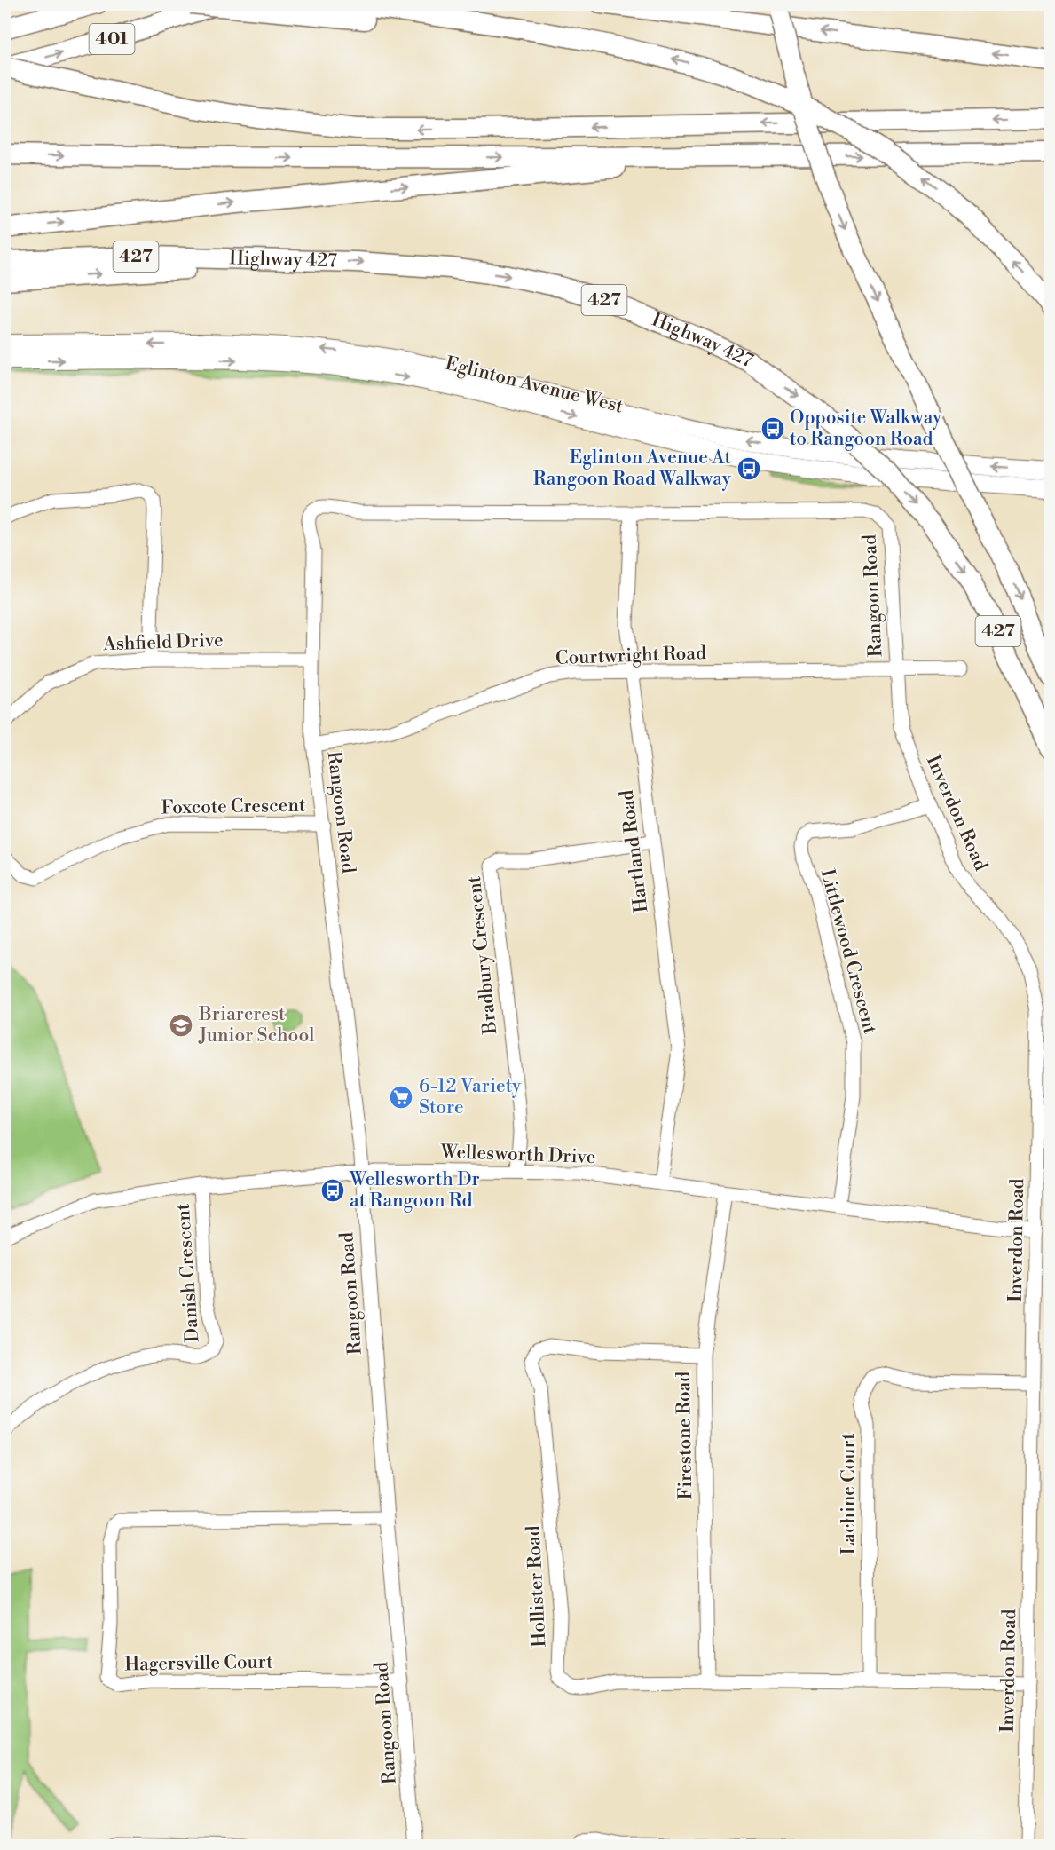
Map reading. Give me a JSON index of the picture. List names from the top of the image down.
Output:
{
  "streets": {
    "highway": ["401", "427", "Highway 427"],
    "main road": ["Eglinton Avenue West"],
    "street": [
      "Rangoon Road",
      "Ashfield Drive",
      "Courtwright Road",
      "Foxcote Crescent",
      "Inverdon Road",
      "Hartland Road",
      "Littlewood Crescent",
      "Bradbury Crescent",
      "Wellesworth Drive",
      "Danish Crescent",
      "Firestone Road",
      "Lachine Court",
      "Hollister Road",
      "Hagersville Court"
    ]
  },
  "crossings": [
    ["Rangoon Road", "Ashfield Drive"],
    ["Rangoon Road", "Courtwright Road"],
    ["Rangoon Road", "Foxcote Crescent"],
    ["Rangoon Road", "Inverdon Road"],
    ["Rangoon Road", "Hartland Road"],
    ["Rangoon Road", "Wellesworth Drive"],
    ["Rangoon Road", "Hagersville Court"],
    ["Courtwright Road", "Inverdon Road"],
    ["Courtwright Road", "Hartland Road"],
    ["Inverdon Road", "Littlewood Crescent"],
    ["Inverdon Road", "Wellesworth Drive"],
    ["Inverdon Road", "Lachine Court"],
    ["Inverdon Road", "Hollister Road"],
    ["Hartland Road", "Bradbury Crescent"],
    ["Hartland Road", "Wellesworth Drive"],
    ["Littlewood Crescent", "Wellesworth Drive"],
    ["Bradbury Crescent", "Wellesworth Drive"],
    ["Wellesworth Drive", "Danish Crescent"],
    ["Wellesworth Drive", "Firestone Road"],
    ["Firestone Road", "Hollister Road"],
    ["Lachine Court", "Hollister Road"]
  ],
  "one_way": ["Highway 427"],
  "places": {
    "bus stop": ["Opposite Walkway to Rangoon Road", "Eglinton Avenue At Rangoon Road Walkway", "Wellesworth Dr at Rangoon Rd"],
    "school or university": ["Briarcrest Junior School"],
    "supermarket": ["6-12 Variety Store"]
  }
}
